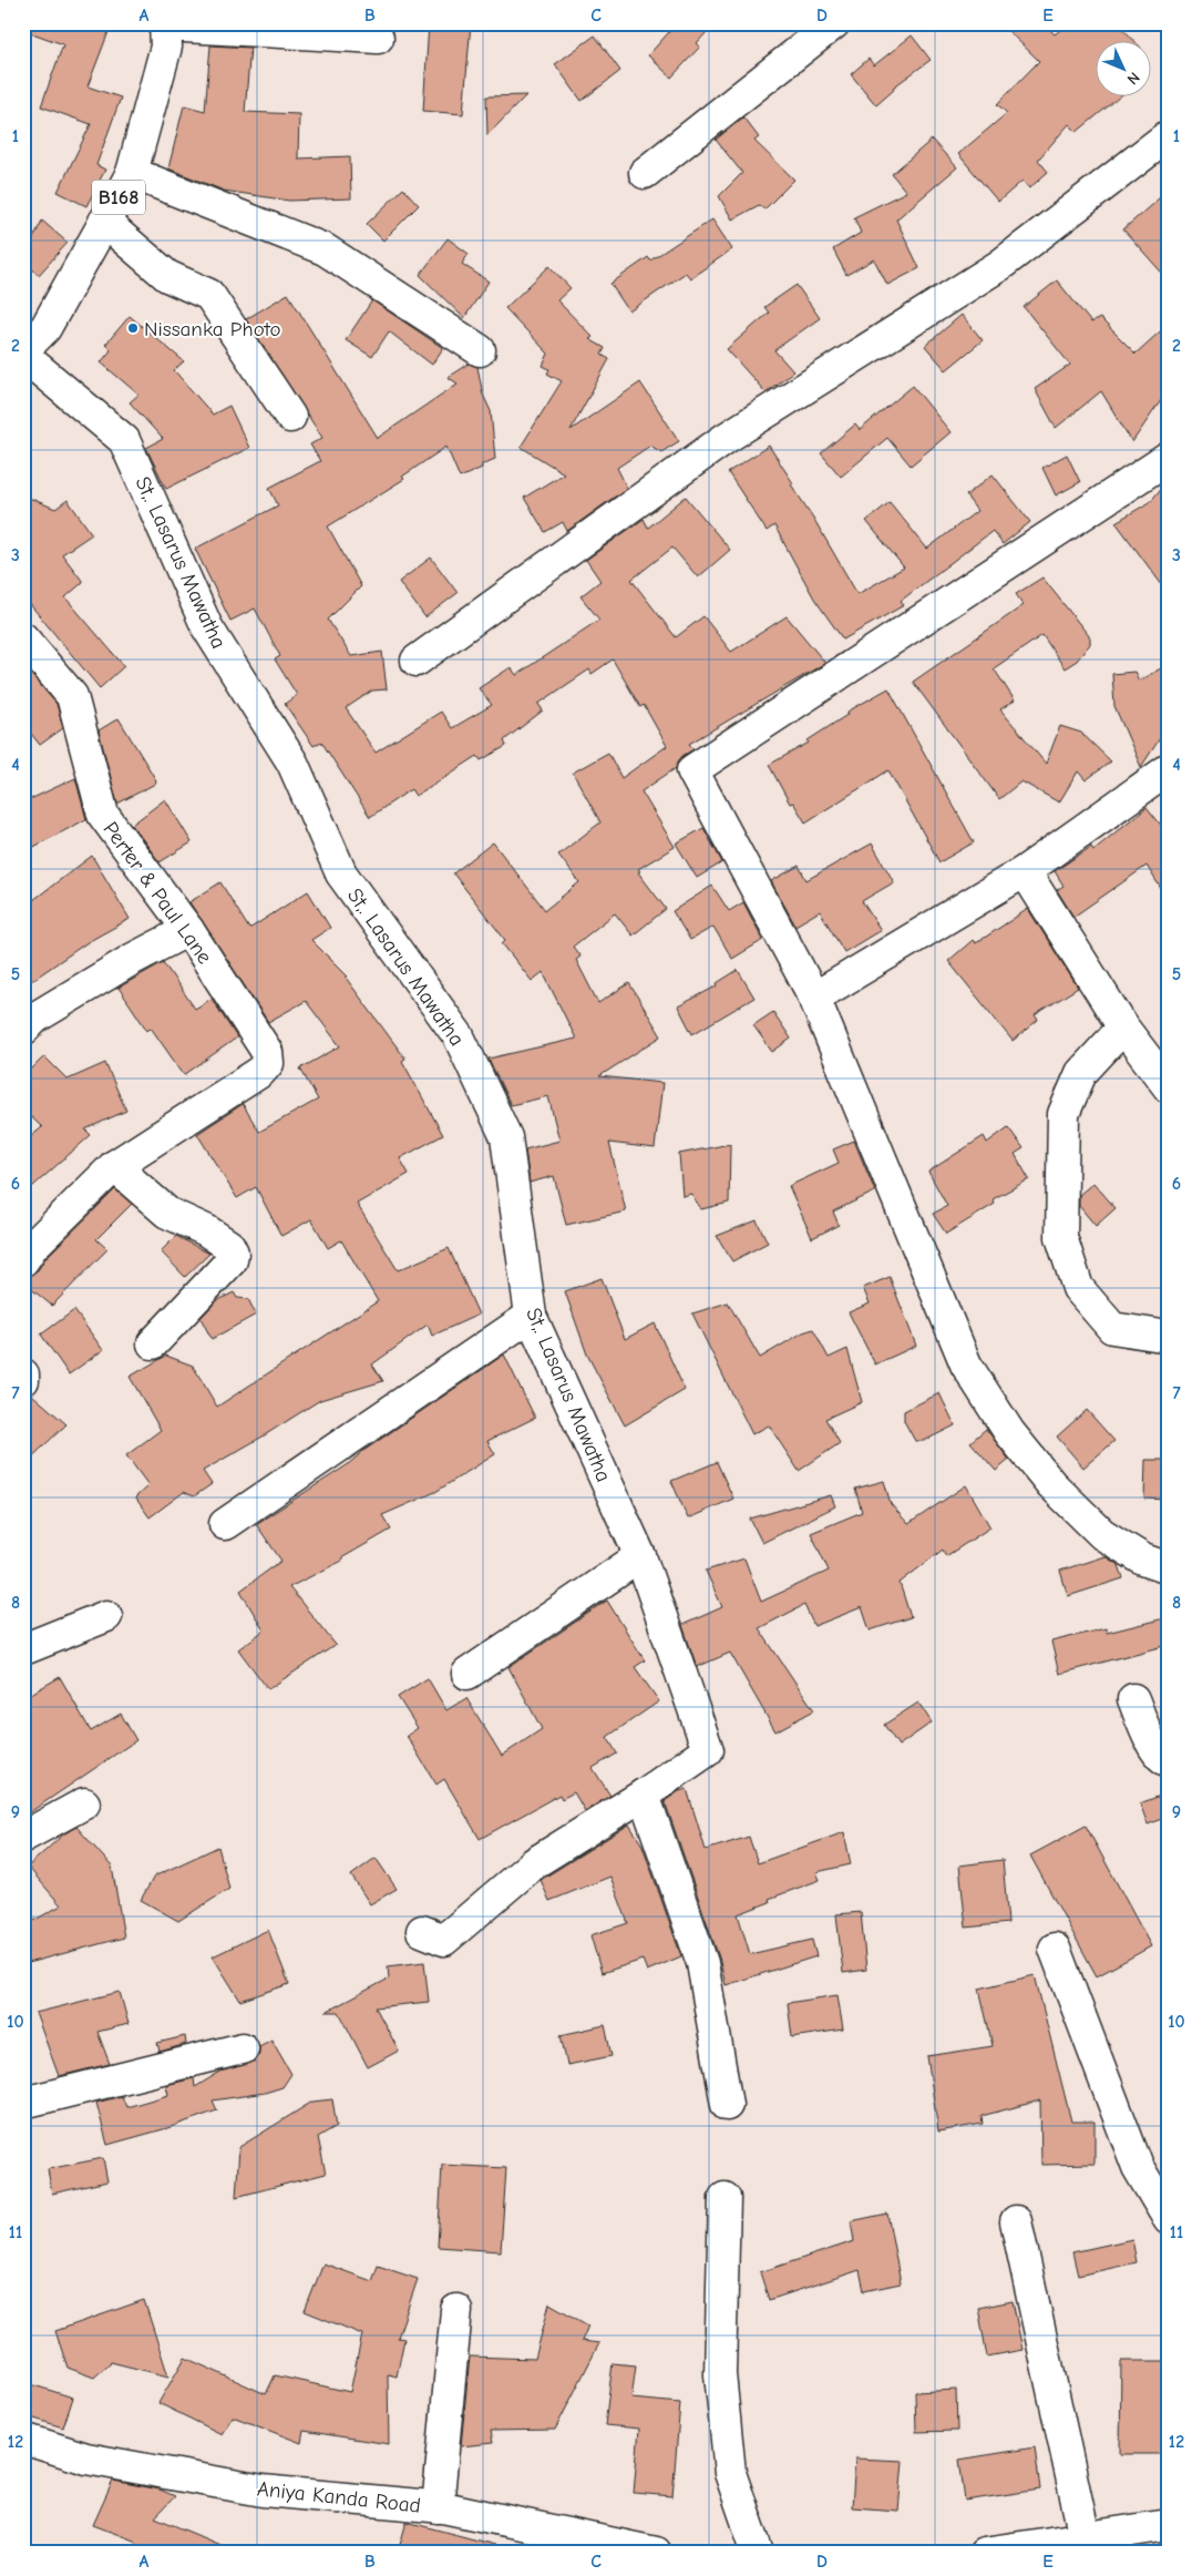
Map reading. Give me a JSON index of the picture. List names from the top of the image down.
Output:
{
  "streets": {
    "street": [
      "B168",
      "St,. Lasarus Mawatha",
      "Perter & Paul Lane",
      "Aniya Kanda Road"
    ]
  },
  "places": ["Nissanka Photo"],
  "north": "bottom right",
  "grid": {
    "columns": [
      "A",
      "B",
      "C",
      "D",
      "E"
    ],
    "rows": [
      "1",
      "2",
      "3",
      "4",
      "5",
      "6",
      "7",
      "8",
      "9",
      "10",
      "11",
      "12"
    ]
  }
}
